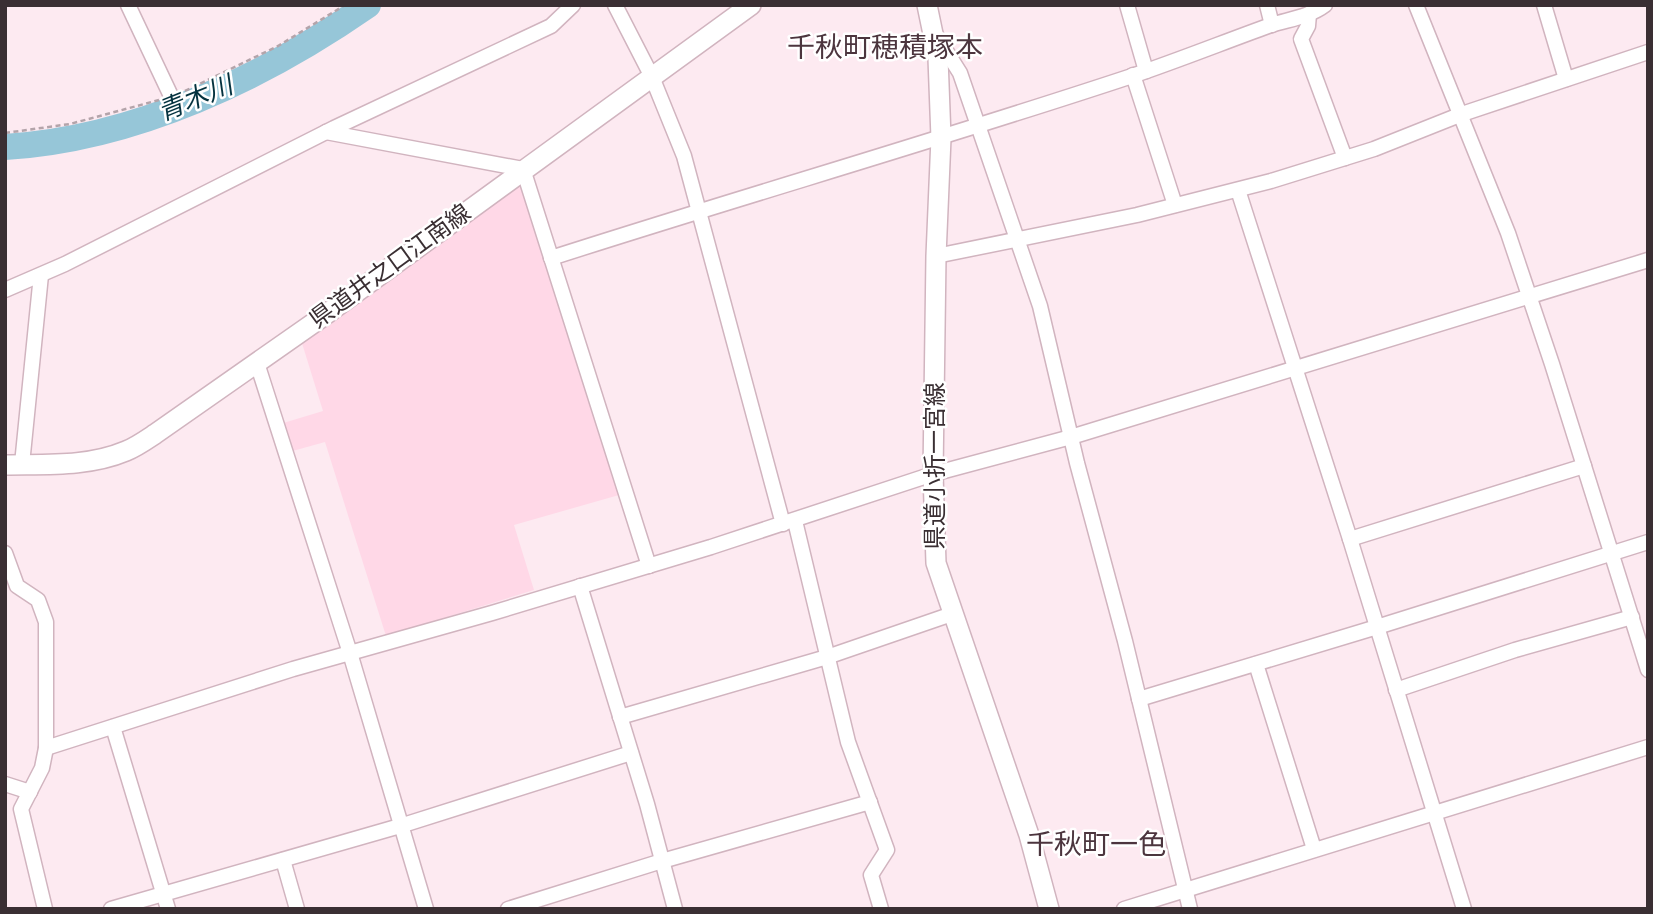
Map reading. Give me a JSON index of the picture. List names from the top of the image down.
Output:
{
  "streets": {
    "main road": ["県道井之口江南線", "県道小折一宮線"]
  },
  "districts": ["千秋町穂積塚本", "千秋町一色"],
  "water": ["青木川"]
}
